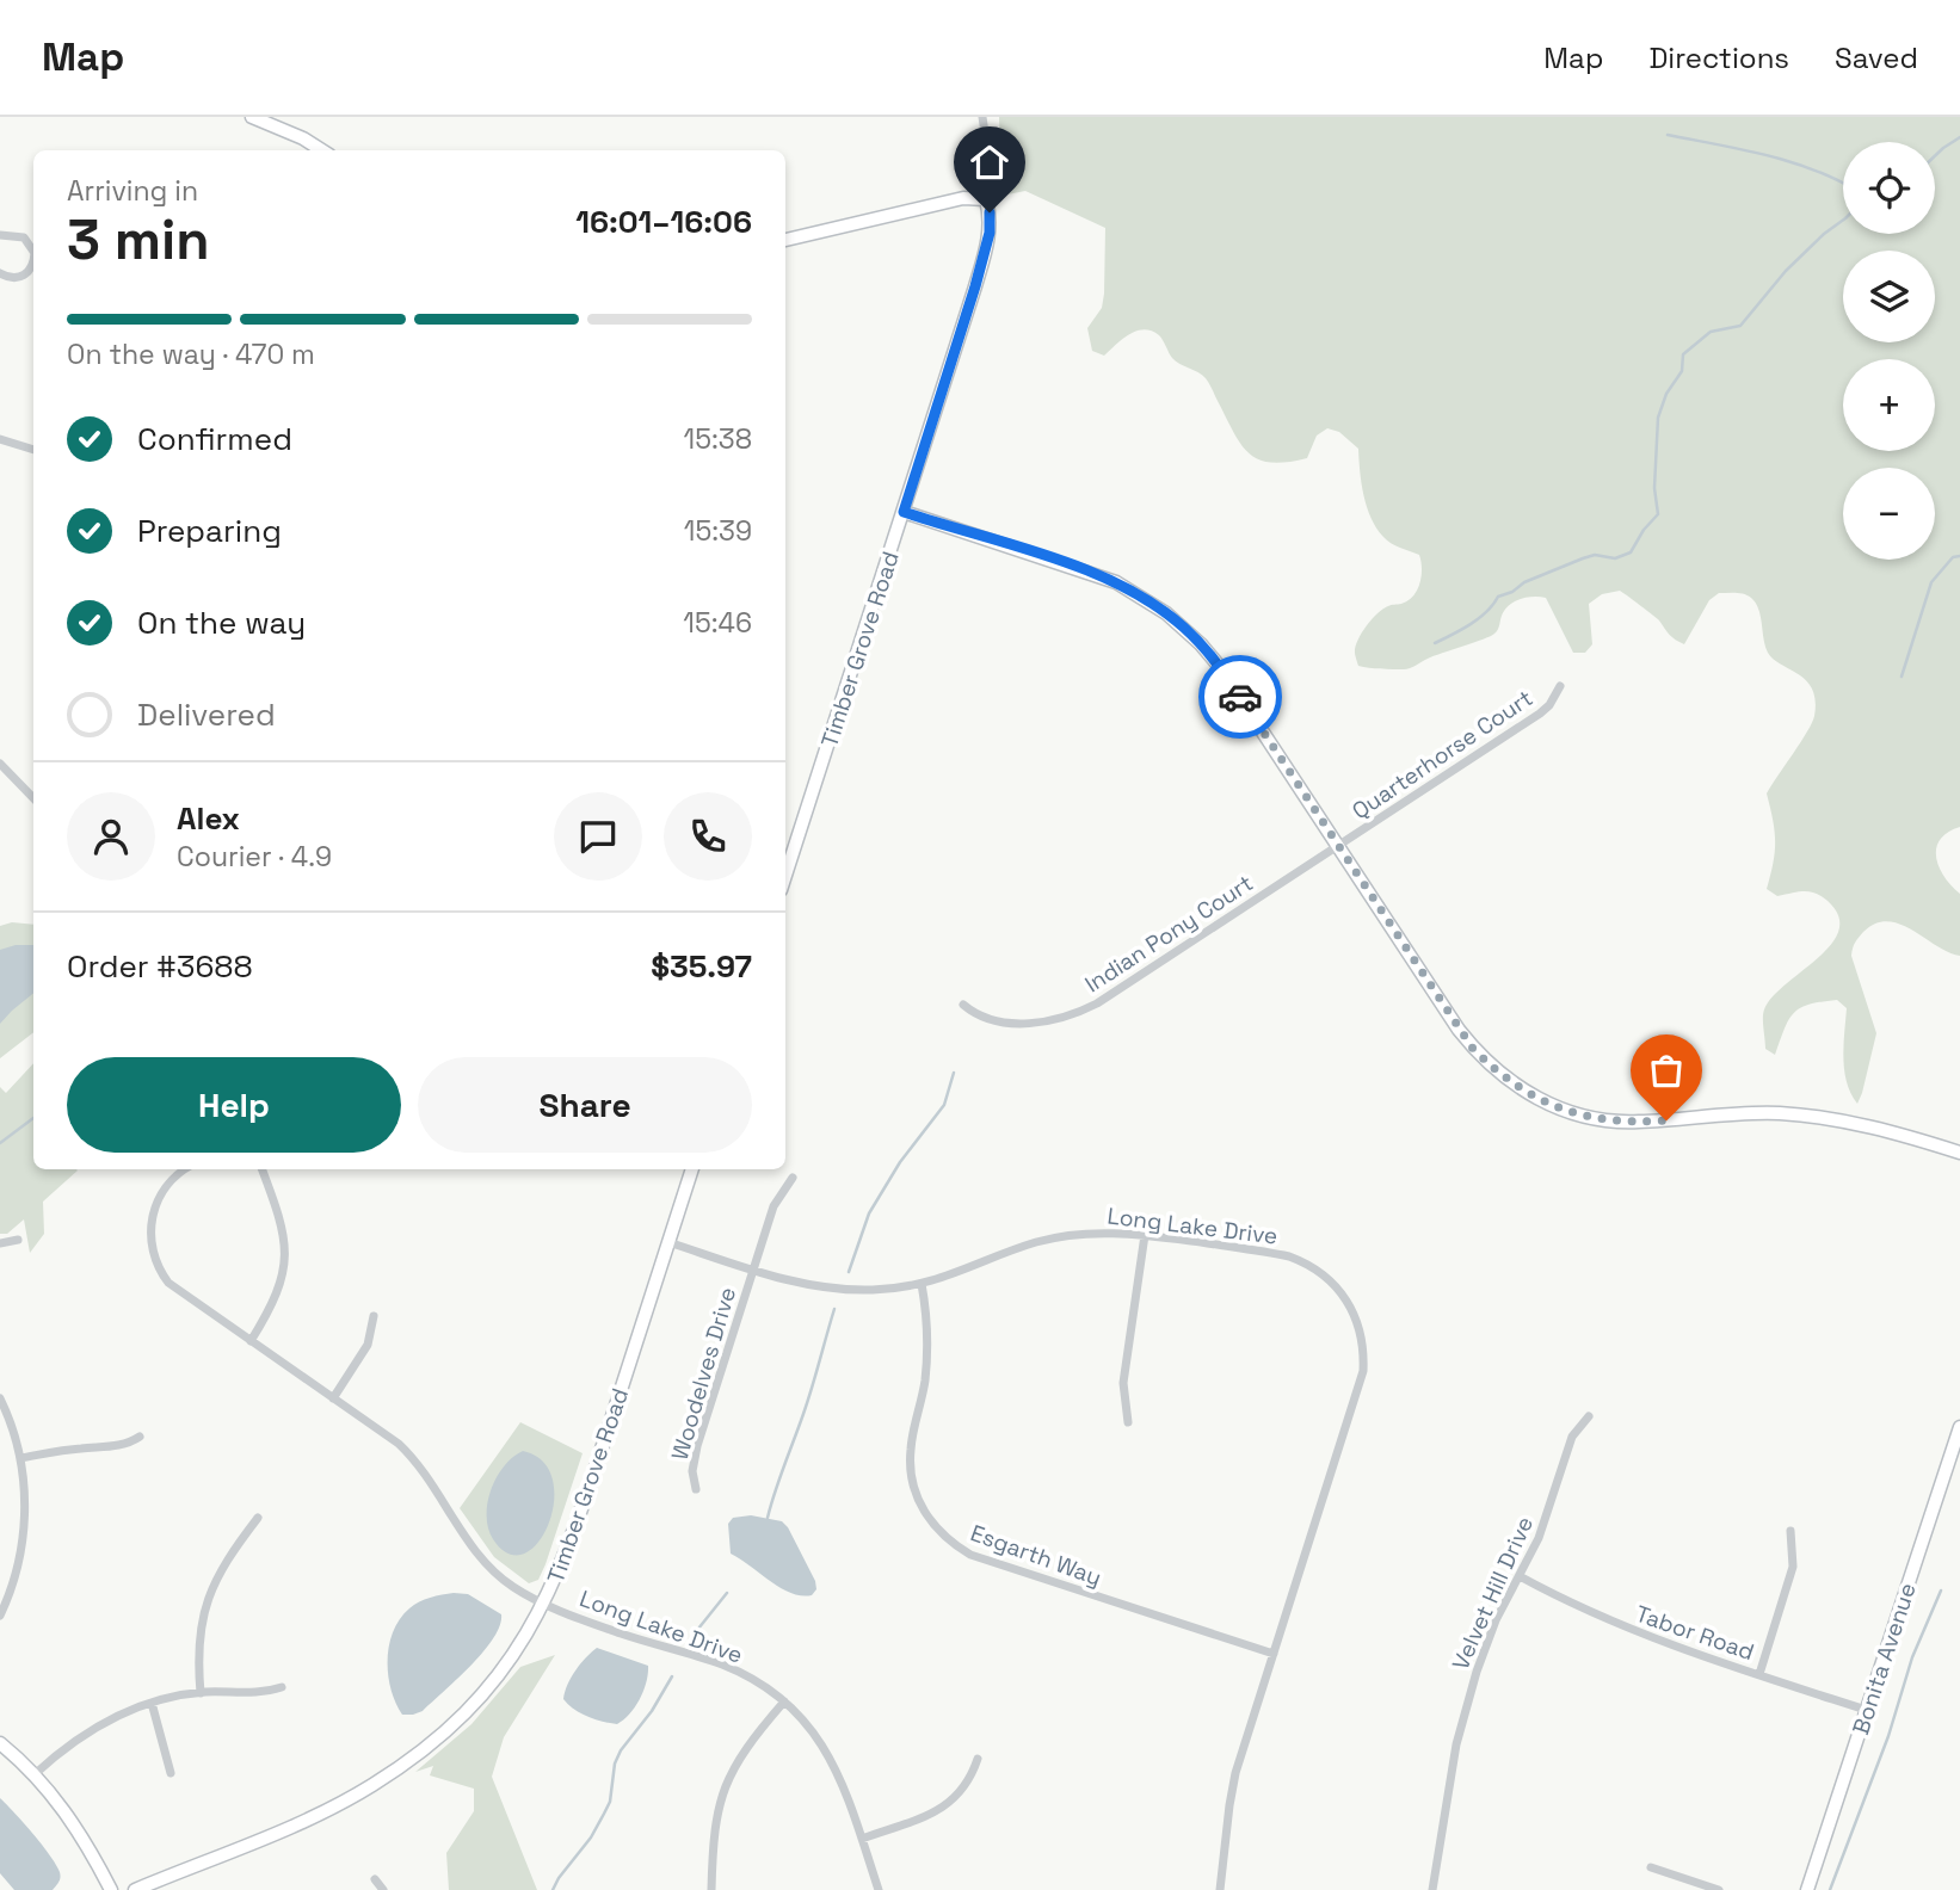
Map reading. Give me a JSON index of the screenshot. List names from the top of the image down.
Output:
{
  "streets": {
    "street": [
      "Timber Grove Road",
      "Quarterhorse Court",
      "Indian Pony Court",
      "Long Lake Drive",
      "Woodelves Drive",
      "Esgarth Way",
      "Velvet Hill Drive",
      "Tabor Road",
      "Bonita Avenue"
    ]
  },
  "crossings": [
    ["Timber Grove Road", "Long Lake Drive"],
    ["Quarterhorse Court", "Indian Pony Court"],
    ["Long Lake Drive", "Woodelves Drive"],
    ["Long Lake Drive", "Esgarth Way"],
    ["Velvet Hill Drive", "Tabor Road"],
    ["Tabor Road", "Bonita Avenue"]
  ],
  "page": {
    "header": "Map",
    "nav": ["Map", "Directions", "Saved"],
    "map_buttons": ["+", "−"],
    "heading": ["3 min", "Arriving in", "16:01–16:06"],
    "panel": [
      "Alex",
      "Courier · 4.9",
      "Order #3688",
      "$35.97"
    ],
    "bar": "On the way · 470 m",
    "list": [
      ["Confirmed", "15:38"],
      ["Preparing", "15:39"],
      ["On the way", "15:46"],
      "Delivered"
    ],
    "buttons": ["Help", "Share"]
  }
}
